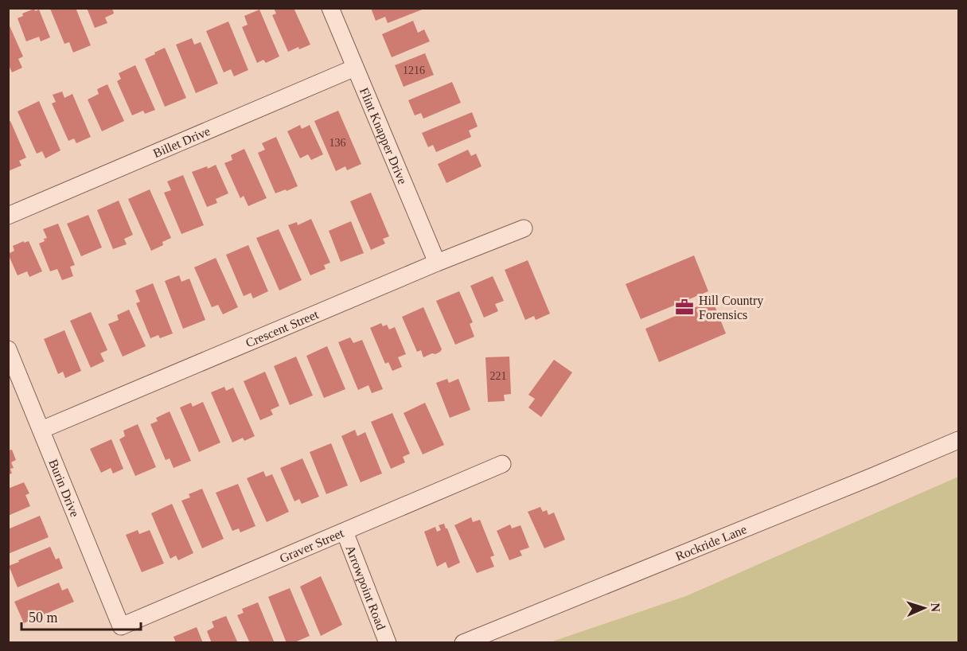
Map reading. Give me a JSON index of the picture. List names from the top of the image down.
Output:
{
  "streets": {
    "street": [
      "Flint Knapper Drive",
      "Billet Drive",
      "Crescent Street",
      "Burin Drive",
      "Rockride Lane",
      "Graver Street",
      "Arrowpoint Road"
    ]
  },
  "crossings": [
    ["Flint Knapper Drive", "Billet Drive"],
    ["Flint Knapper Drive", "Crescent Street"],
    ["Crescent Street", "Burin Drive"],
    ["Burin Drive", "Graver Street"],
    ["Graver Street", "Arrowpoint Road"]
  ],
  "places": {
    "office": ["Hill Country Forensics"]
  },
  "house_numbers": ["1216", "136", "221"],
  "scale_bar": "50 m",
  "north": "right"
}
